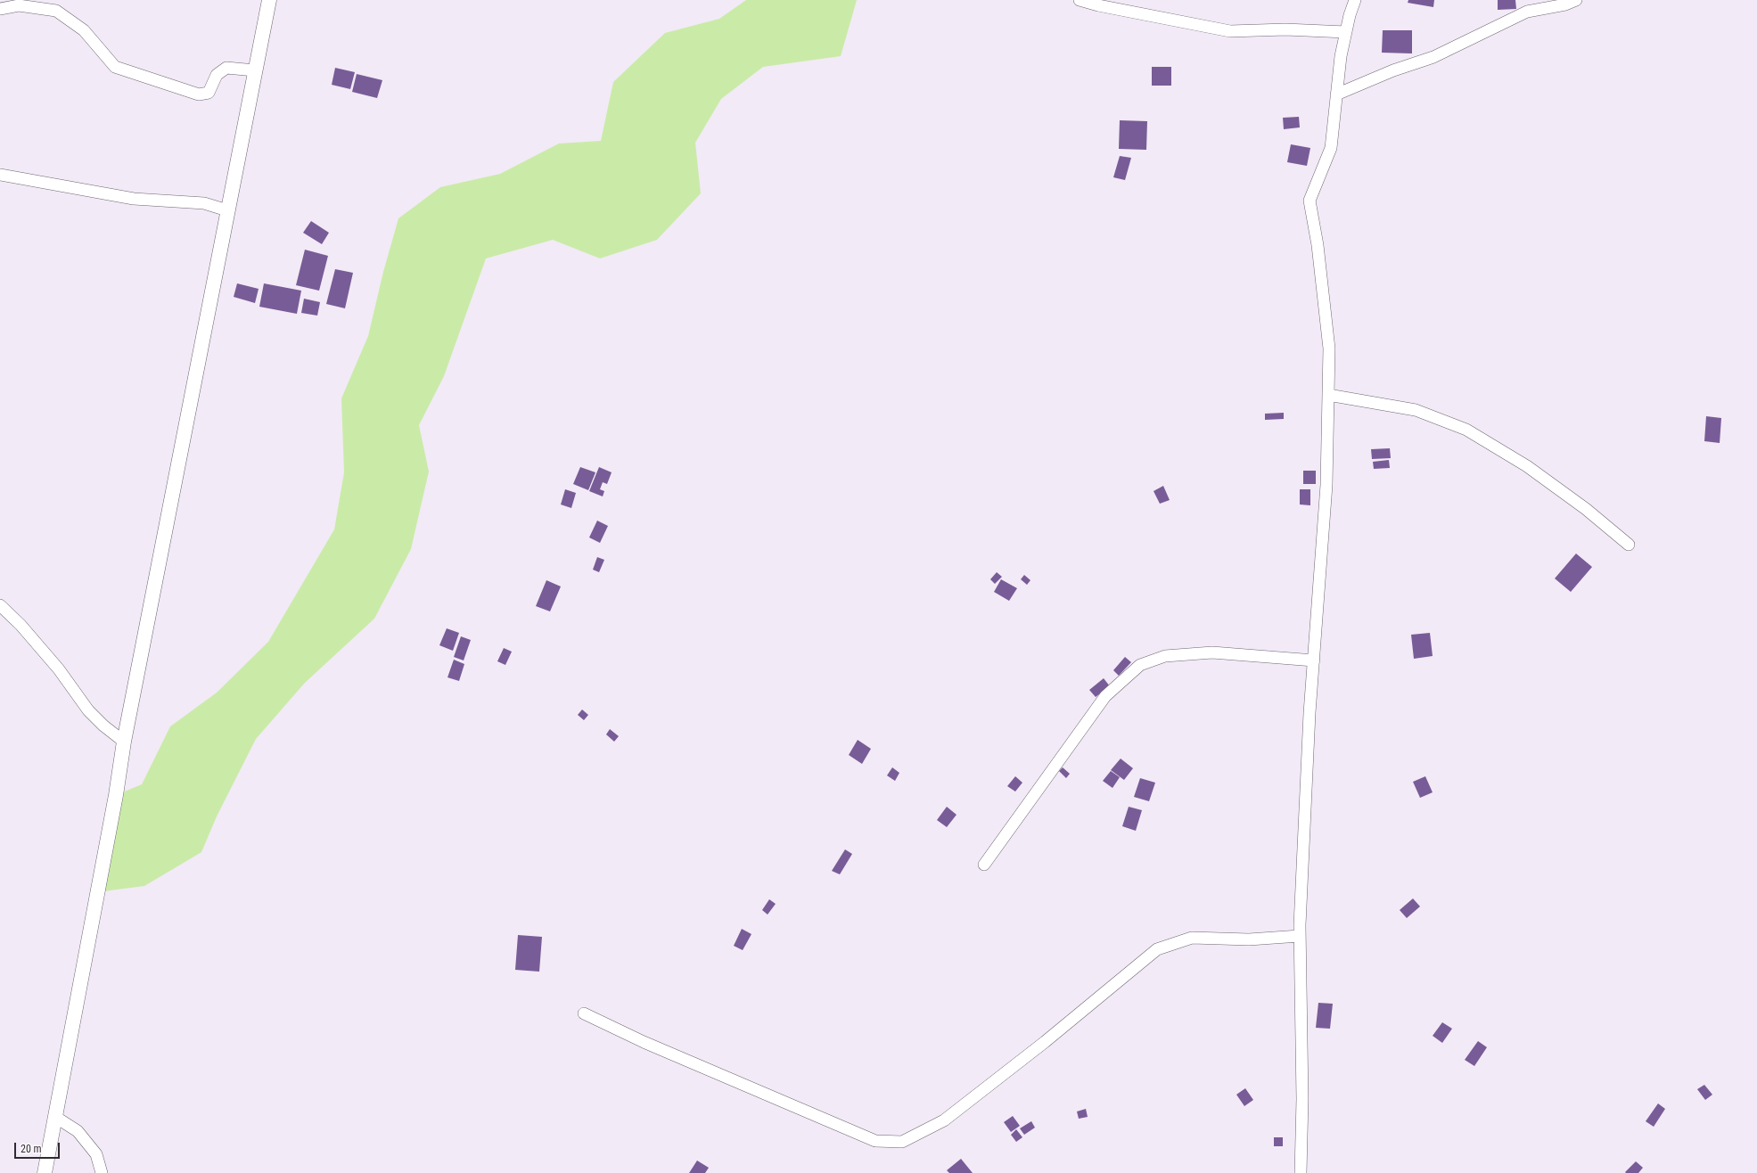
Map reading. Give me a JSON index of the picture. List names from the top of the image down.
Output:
{
  "scale_bar": "20 m"
}
